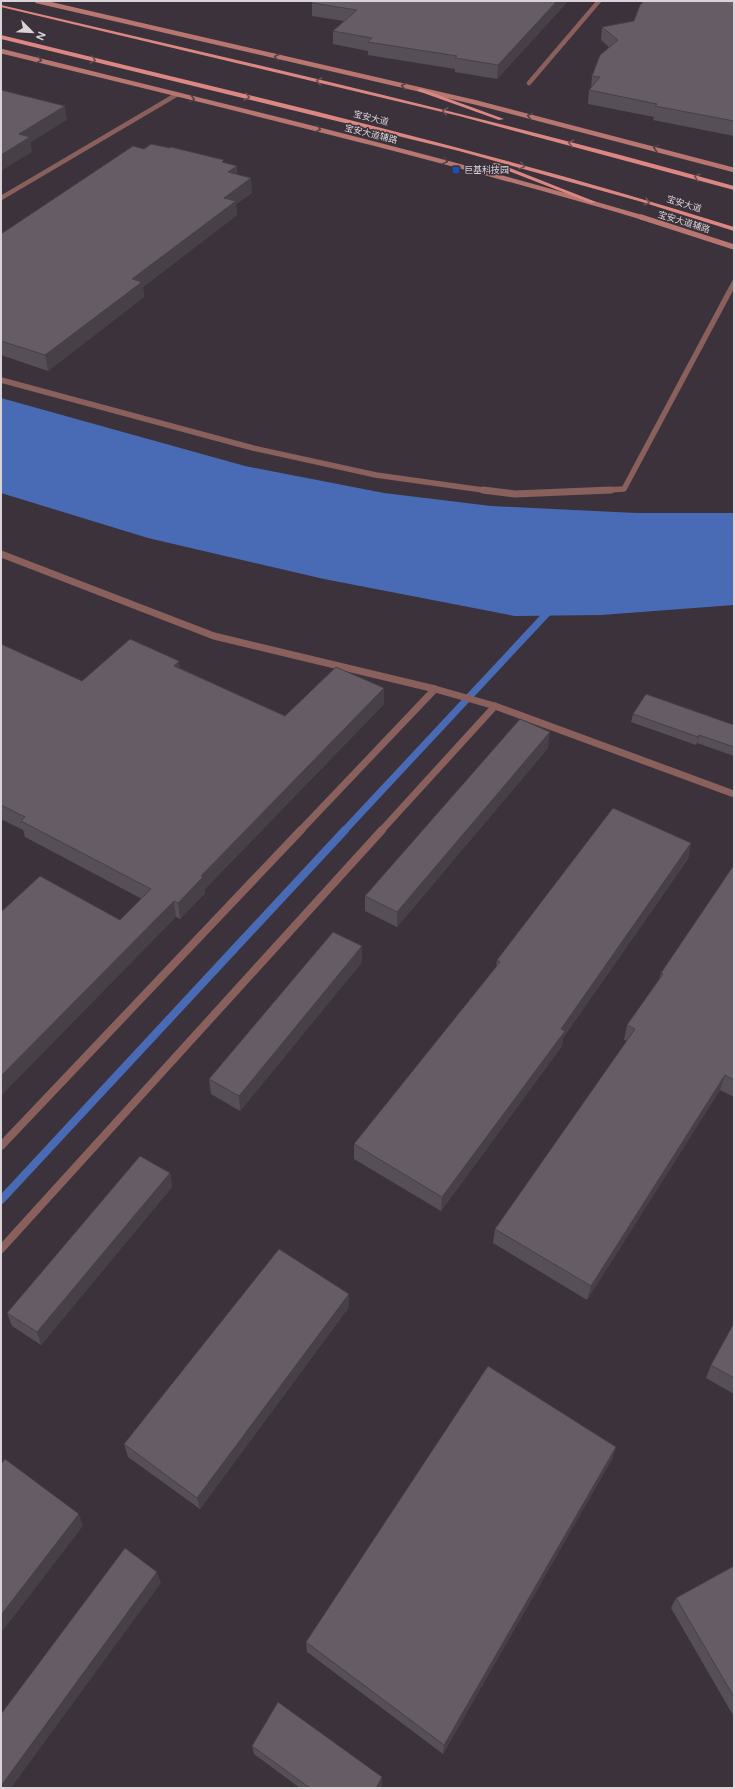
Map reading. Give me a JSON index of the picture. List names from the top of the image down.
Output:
{
  "streets": {
    "main road": ["宝安大道", "宝安大道辅路"]
  },
  "places": {
    "transit": ["巨基科技园"]
  },
  "north": "bottom right"
}
